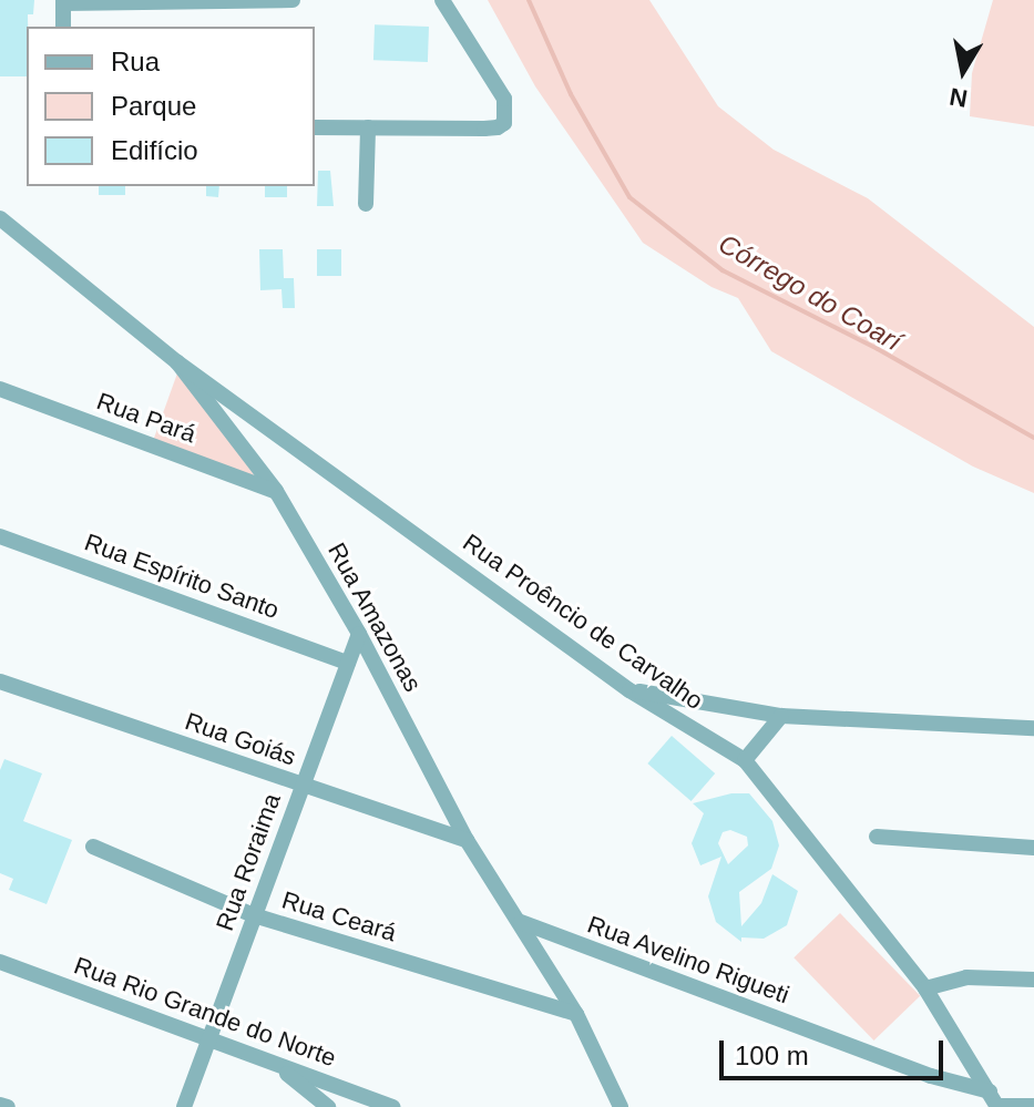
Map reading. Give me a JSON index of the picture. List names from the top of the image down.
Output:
{
  "streets": {
    "street": [
      "Rua Pará",
      "Rua Espírito Santo",
      "Rua Amazonas",
      "Rua Proêncio de Carvalho",
      "Rua Goiás",
      "Rua Roraima",
      "Rua Ceará",
      "Rua Avelino Rigueti",
      "Rua Rio Grande do Norte"
    ]
  },
  "crossings": [
    ["Rua Pará", "Rua Amazonas"],
    ["Rua Espírito Santo", "Rua Roraima"],
    ["Rua Amazonas", "Rua Proêncio de Carvalho"],
    ["Rua Amazonas", "Rua Goiás"],
    ["Rua Amazonas", "Rua Roraima"],
    ["Rua Amazonas", "Rua Ceará"],
    ["Rua Amazonas", "Rua Avelino Rigueti"],
    ["Rua Proêncio de Carvalho", "Rua Avelino Rigueti"],
    ["Rua Goiás", "Rua Roraima"],
    ["Rua Roraima", "Rua Ceará"],
    ["Rua Roraima", "Rua Rio Grande do Norte"]
  ],
  "water": ["Córrego do Coarí"],
  "legend": ["Rua", "Parque", "Edifício"],
  "scale_bar": "100 m",
  "north": "bottom"
}
